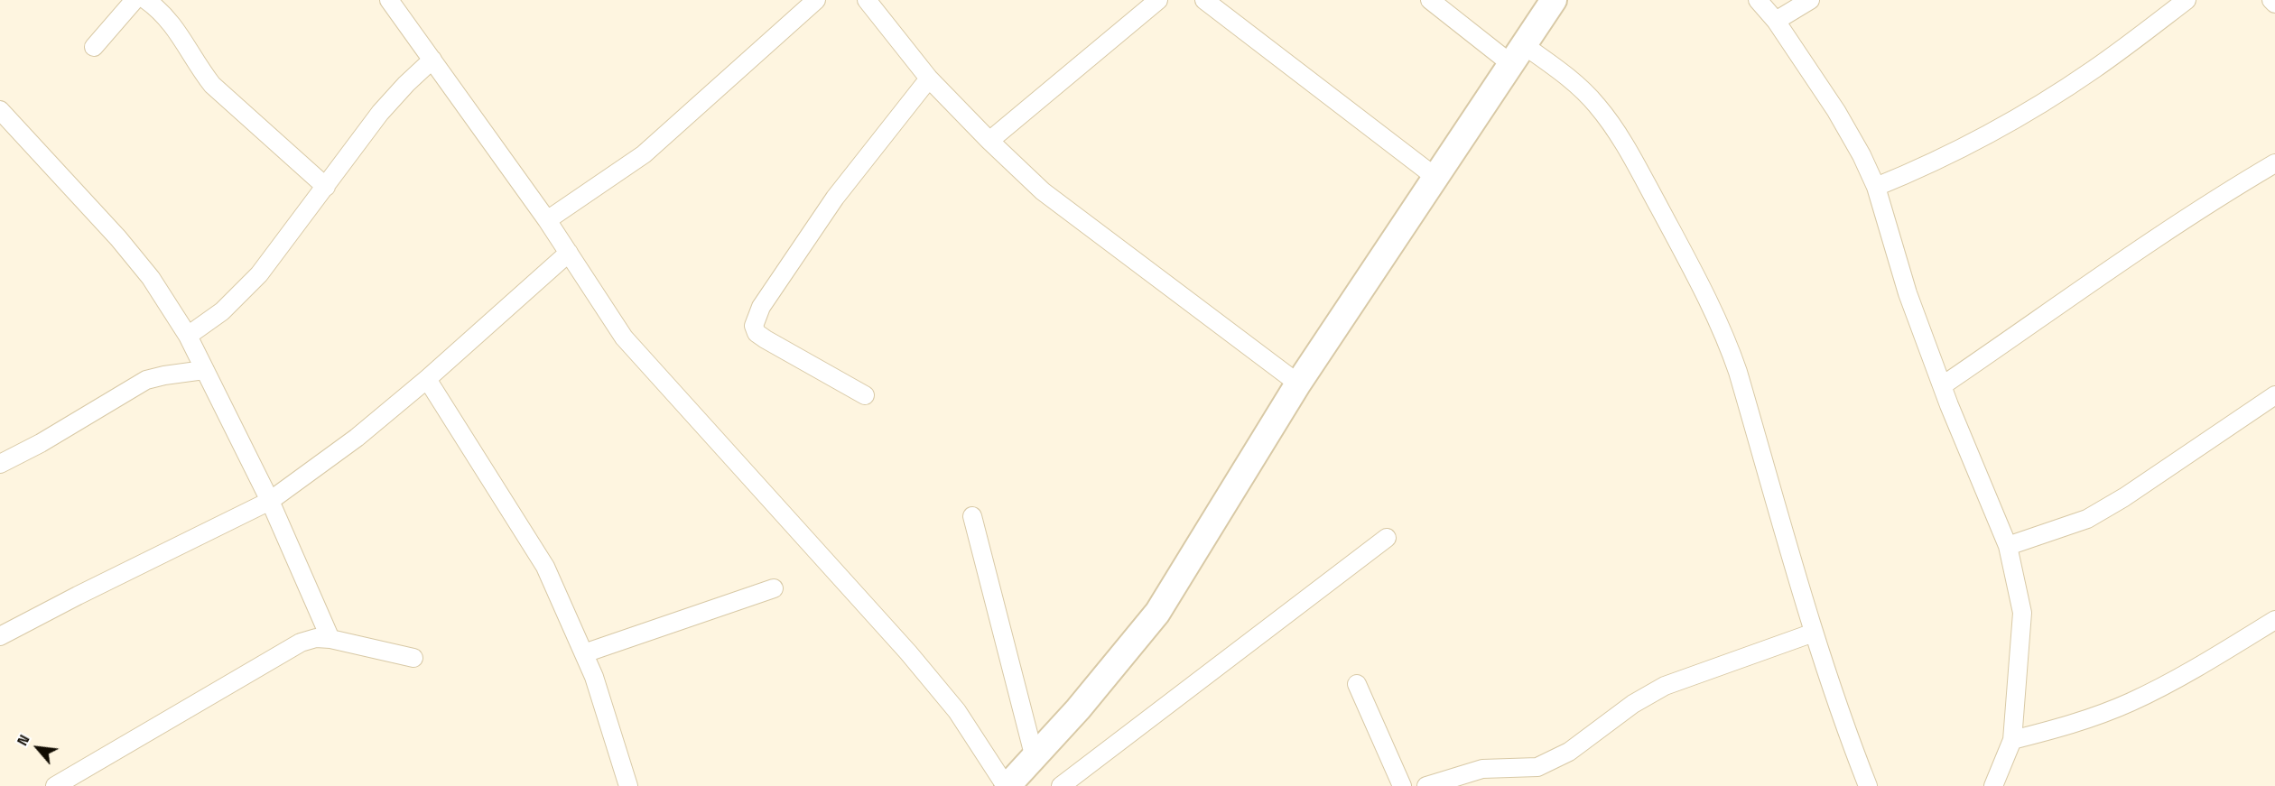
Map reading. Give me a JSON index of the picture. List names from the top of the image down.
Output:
{
  "north": "top left"
}
